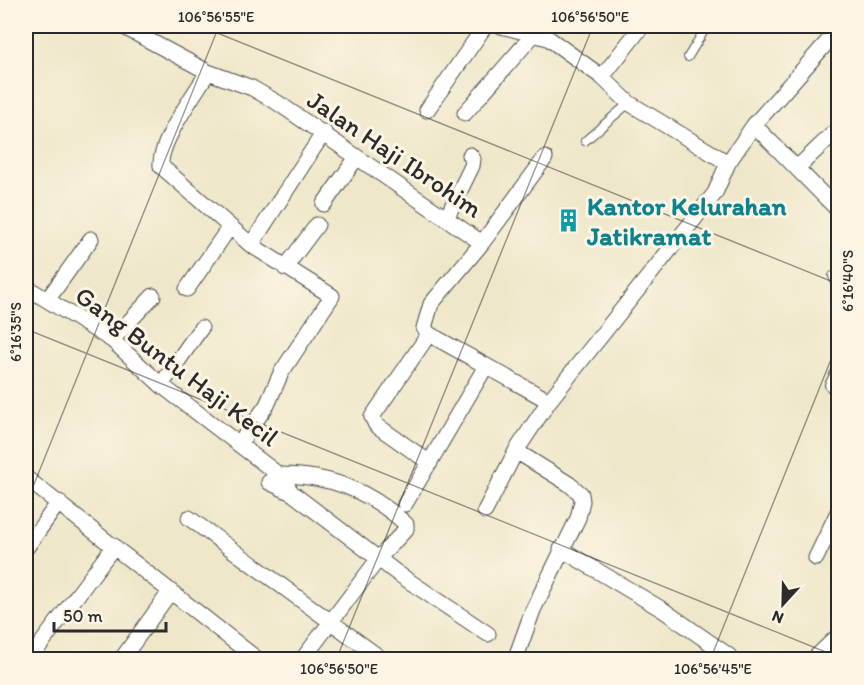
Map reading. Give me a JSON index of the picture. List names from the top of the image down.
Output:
{
  "streets": {
    "street": ["Jalan Haji Ibrohim", "Gang Buntu Haji Kecil"]
  },
  "places": {
    "building": ["Kantor Kelurahan Jatikramat"]
  },
  "scale_bar": "50 m",
  "north": "bottom",
  "coordinates": [
    "106°56'55\"E",
    "106°56'50\"E",
    "6°16'40\"S",
    "6°16'35\"S",
    "106°56'45\"E"
  ]
}
